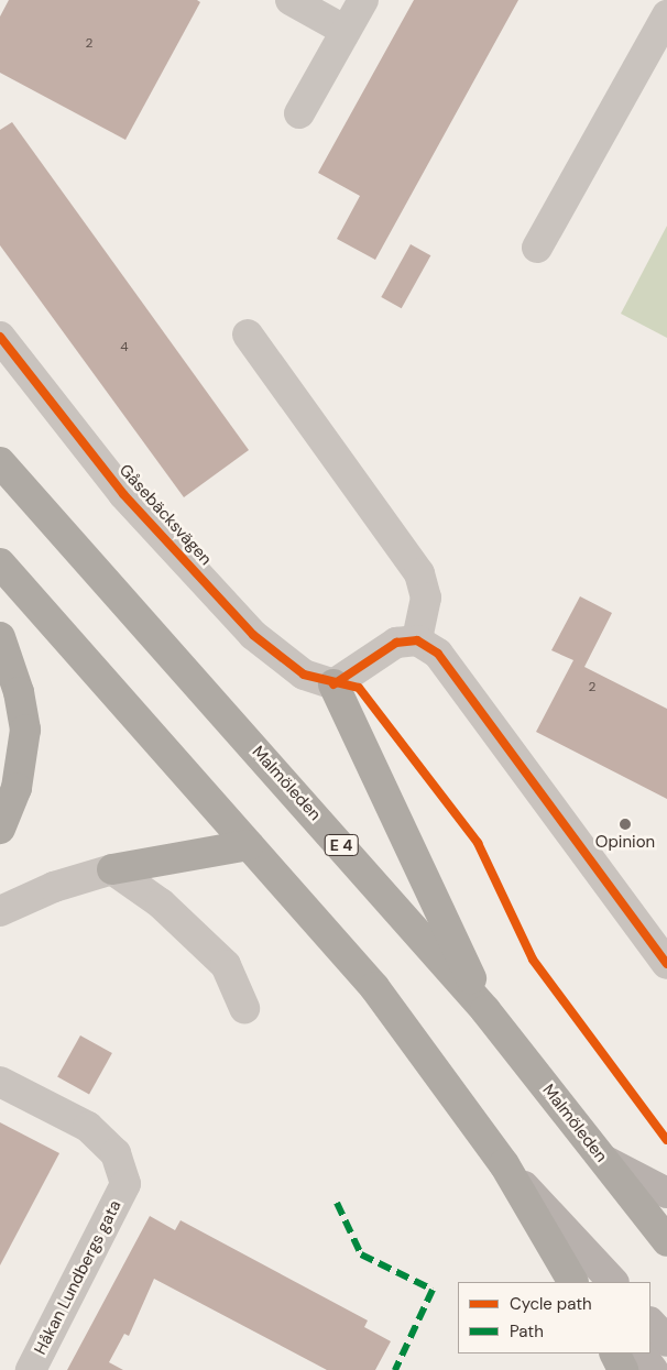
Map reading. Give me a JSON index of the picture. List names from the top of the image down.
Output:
{
  "streets": {
    "highway": ["Malmöleden", "E 4"],
    "street": ["Gåsebäcksvägen", "Håkan Lundbergs gata"]
  },
  "places": ["Opinion"],
  "house_numbers": ["2", "4", "2"],
  "legend": ["Cycle path", "Path"]
}
